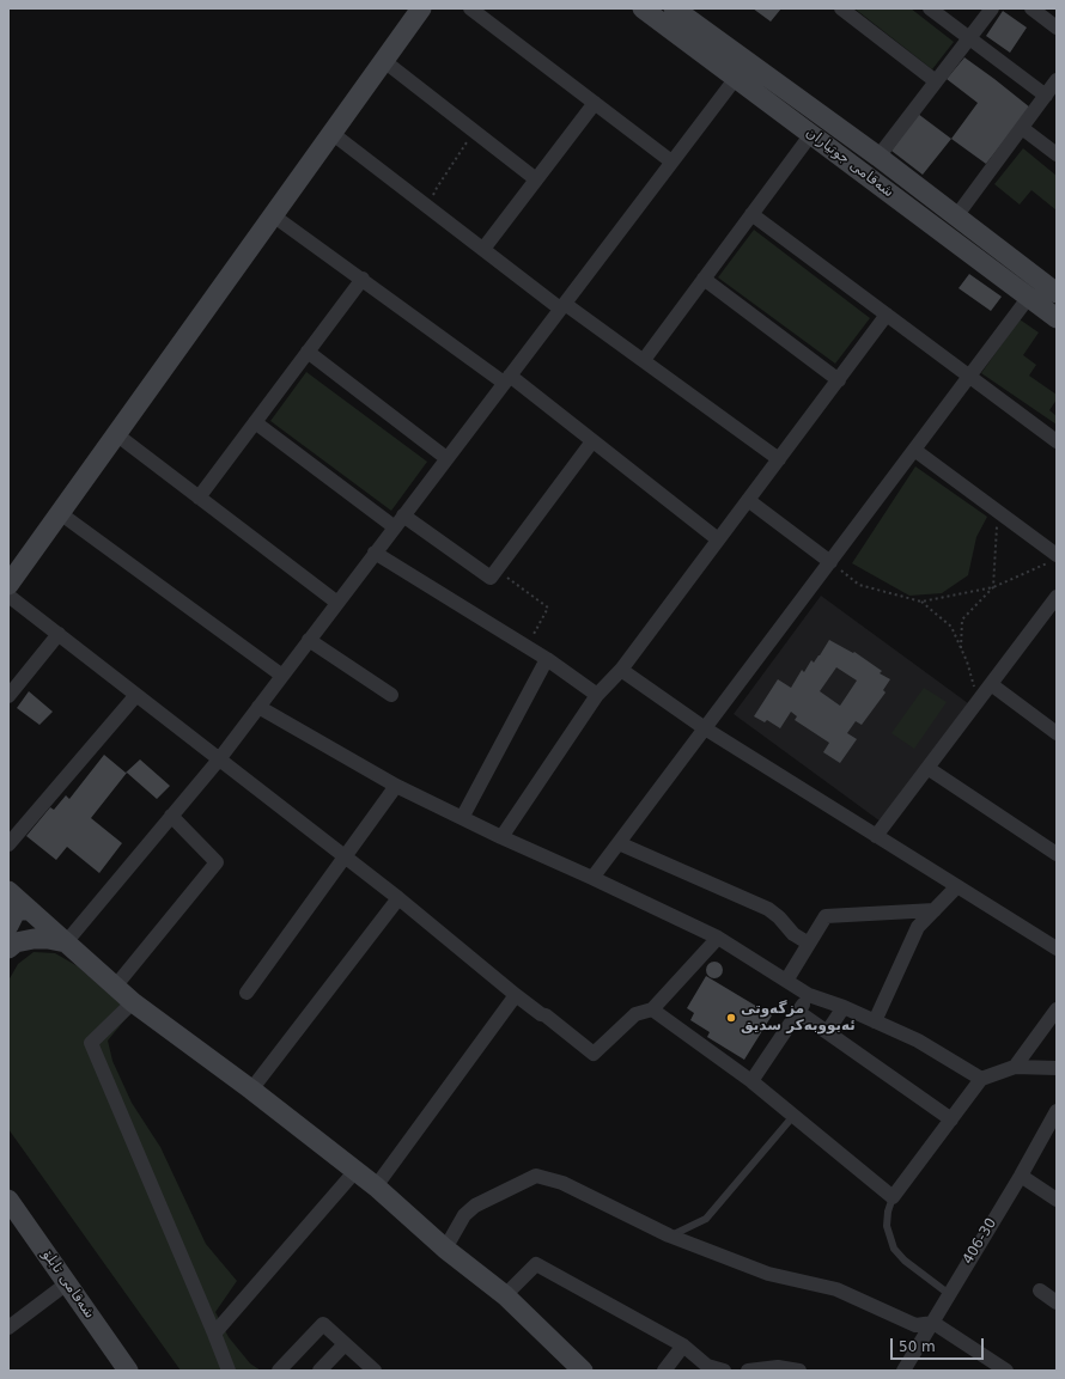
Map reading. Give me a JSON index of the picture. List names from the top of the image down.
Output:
{
  "streets": {
    "main road": ["شەقامی جوتیاران", "شەقامی تابلۆ"],
    "street": ["406-30"]
  },
  "places": ["مزگەوتی ئەبووبەکر سدیق"],
  "scale_bar": "50 m"
}
